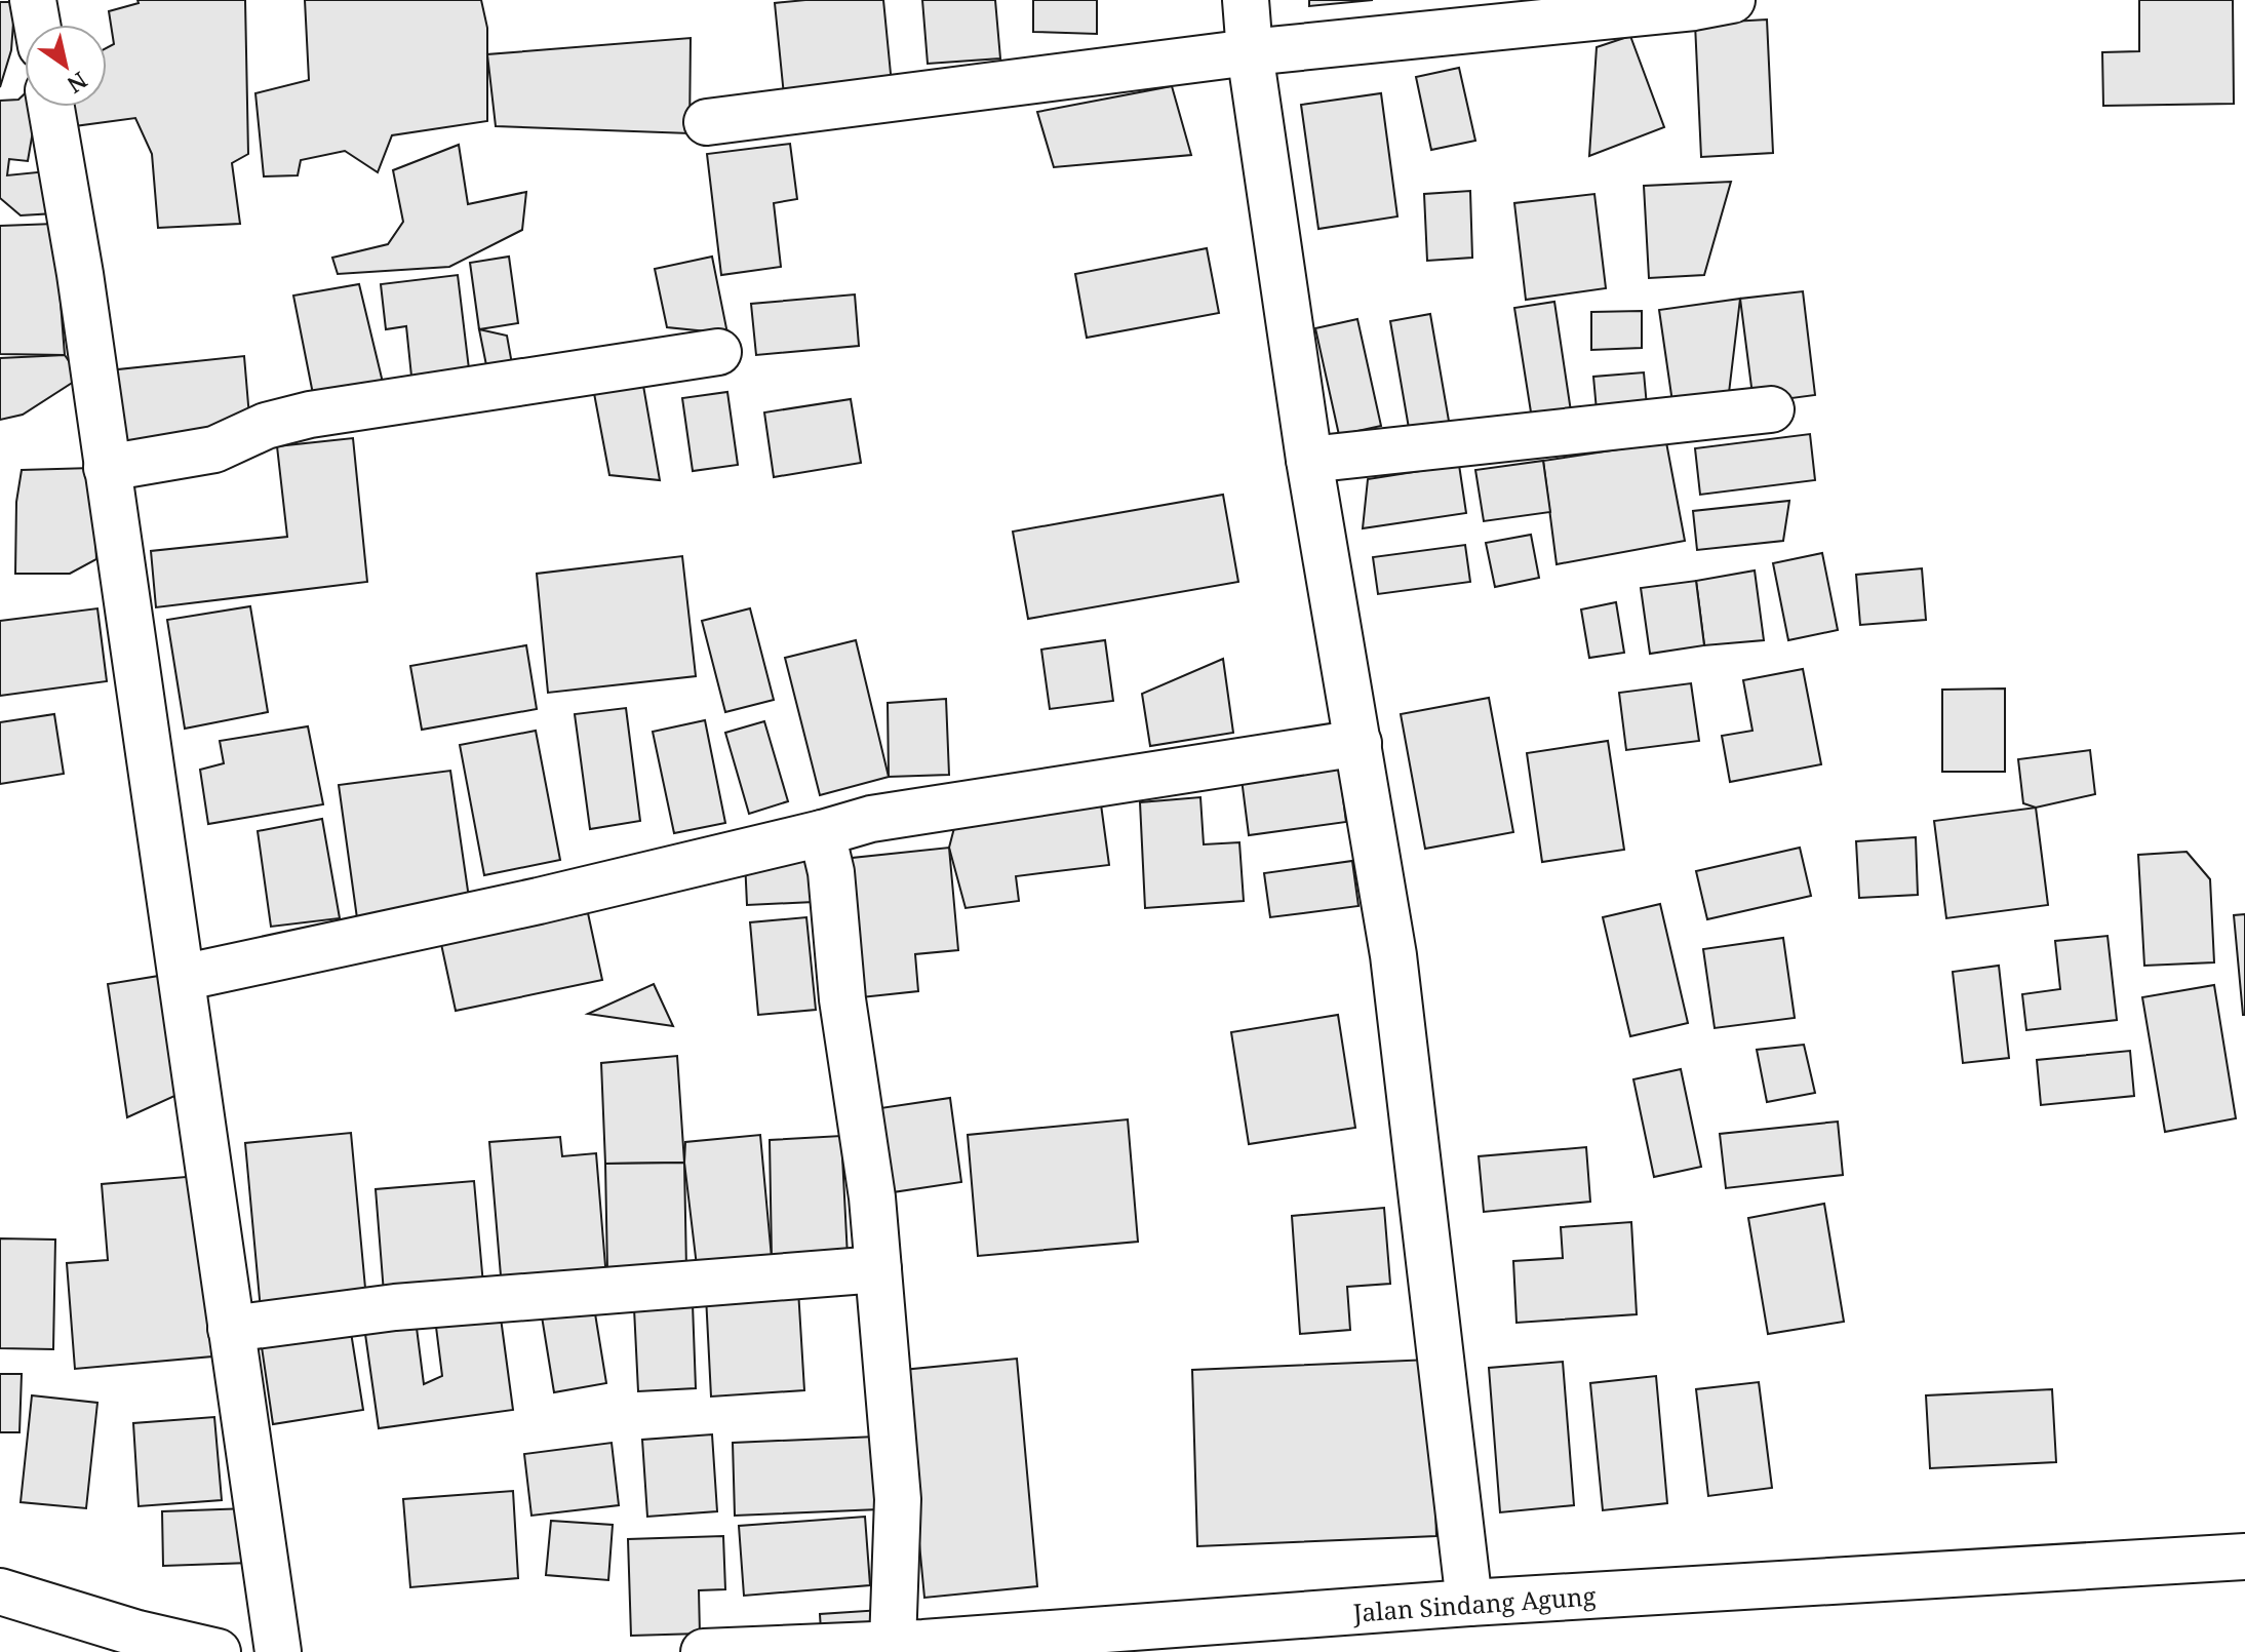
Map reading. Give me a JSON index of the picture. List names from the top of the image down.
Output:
{
  "streets": {
    "street": ["Jalan Sindang Agung"]
  },
  "north": "bottom right"
}
